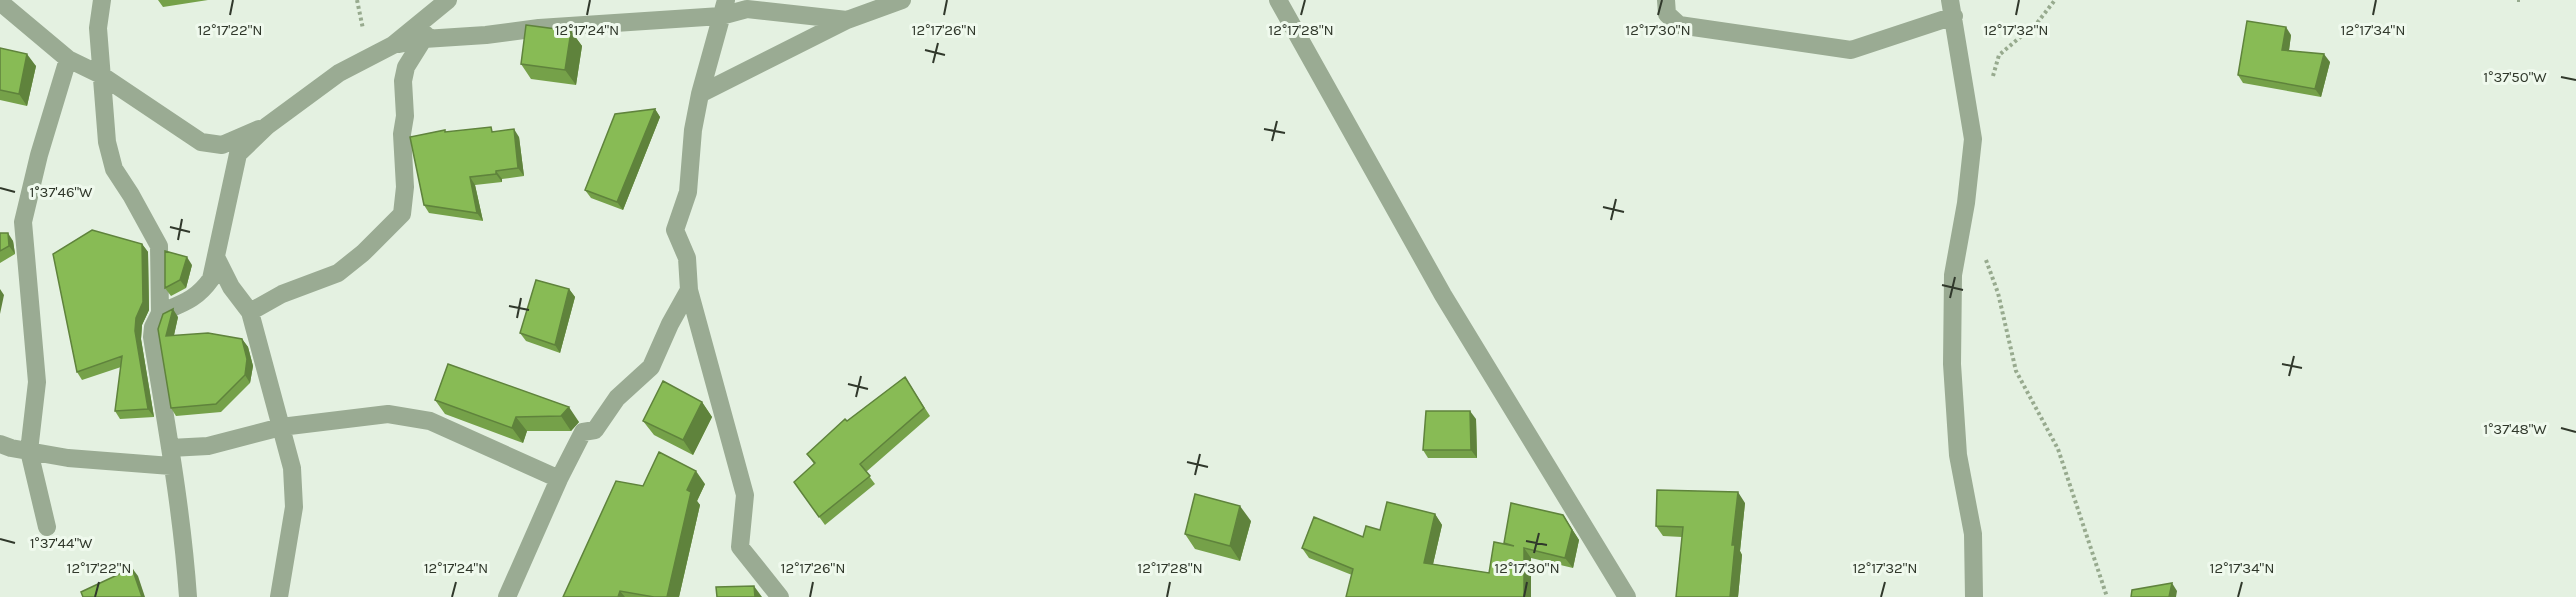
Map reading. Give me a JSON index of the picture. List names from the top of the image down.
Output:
{
  "coordinates": [
    "12°17'22\"N",
    "12°17'24\"N",
    "12°17'26\"N",
    "12°17'28\"N",
    "12°17'30\"N",
    "12°17'32\"N",
    "12°17'34\"N",
    "1°37'50\"W",
    "1°37'46\"W",
    "1°37'48\"W",
    "1°37'44\"W"
  ]
}
